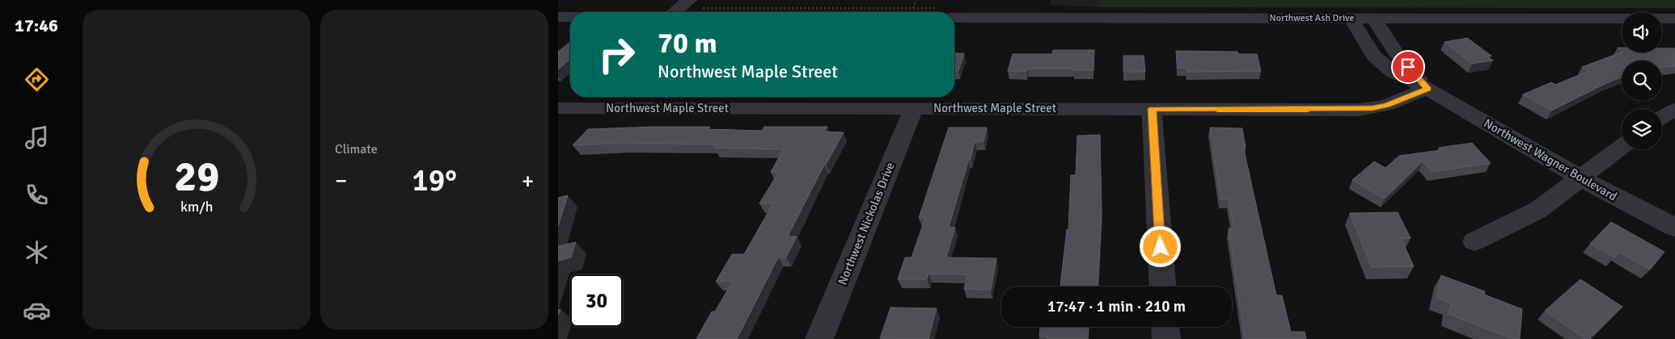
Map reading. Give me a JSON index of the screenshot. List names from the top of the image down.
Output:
{
  "streets": {
    "street": [
      "Northwest Ash Drive",
      "Northwest Maple Street",
      "Northwest Wagner Boulevard",
      "Northwest Nickolas Drive"
    ]
  },
  "crossings": [
    ["Northwest Ash Drive", "Northwest Wagner Boulevard"],
    ["Northwest Maple Street", "Northwest Wagner Boulevard"],
    ["Northwest Maple Street", "Northwest Nickolas Drive"]
  ],
  "page": {
    "tabs": "17:46",
    "tile": "Climate",
    "turn": ["70 m", "Northwest Maple Street"],
    "heat": ["−", "19°", "+"],
    "limit": "30",
    "trip": "17:47 · 1 min · 210 m",
    "gauge": ["29", "km/h"]
  }
}
